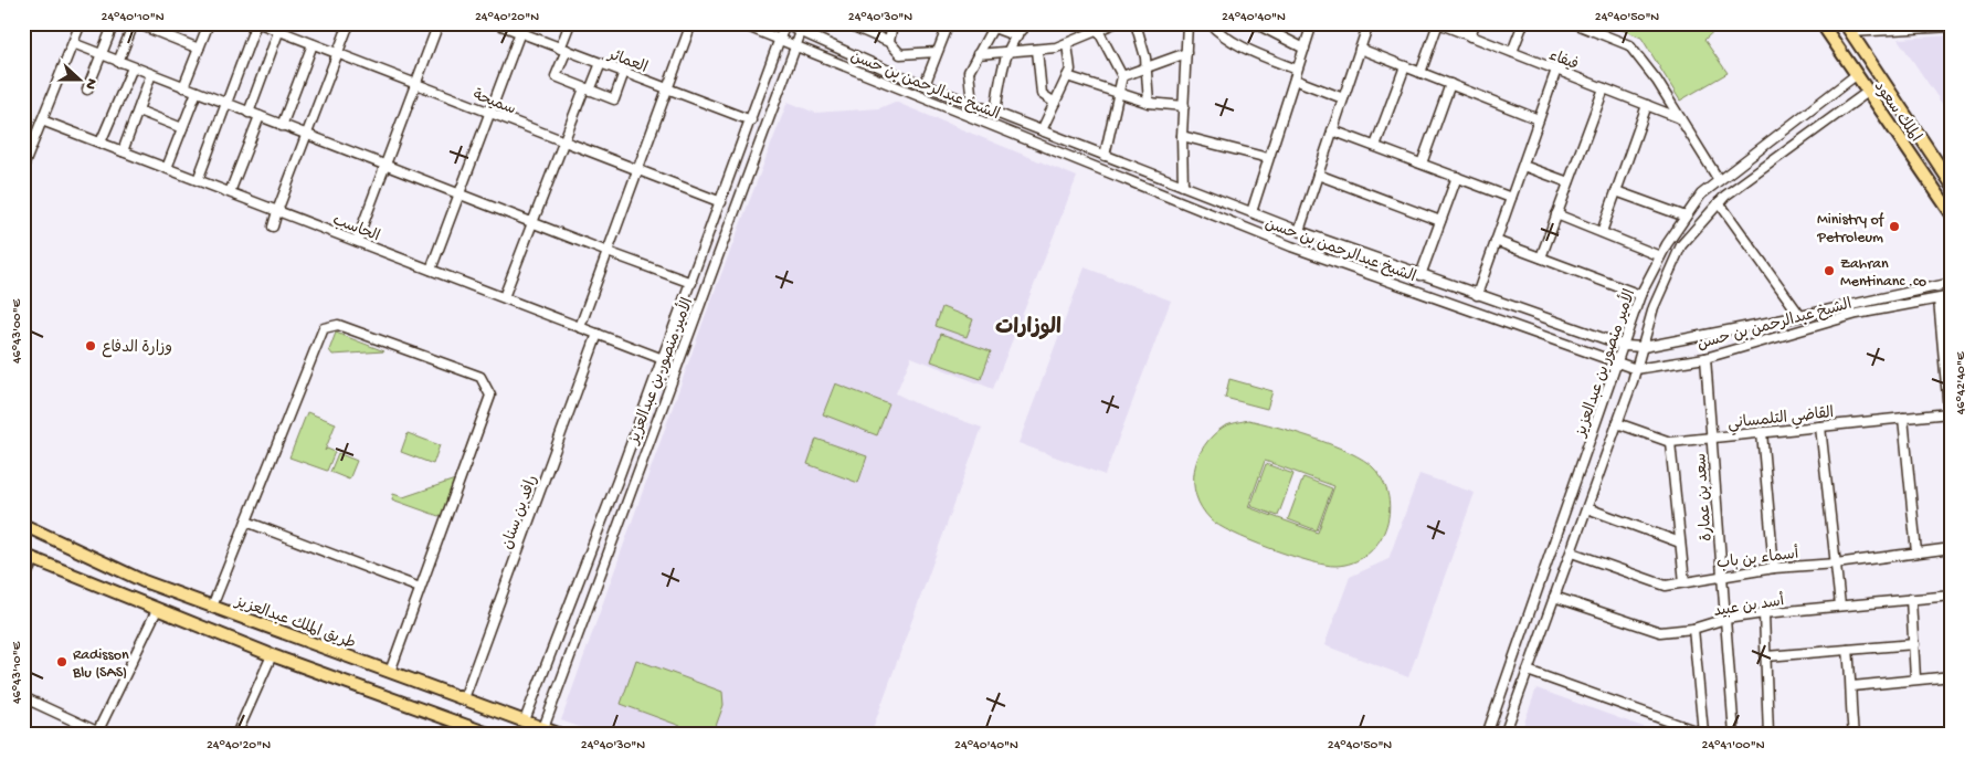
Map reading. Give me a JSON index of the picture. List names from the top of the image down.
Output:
{
  "streets": {
    "main road": ["الملك سعود", "طريق الملك عبدالعزيز"],
    "street": [
      "فيفاء",
      "العمائر",
      "الشيخ عبدالرحمن بن حسن",
      "سميحة",
      "الحاسب",
      "الأمير منصور بن عبدالعزيز",
      "القاضي التلمساني",
      "سعد بن عمارة",
      "رافد بن سنان",
      "أسماء بن باب",
      "أسد بن عبيد"
    ]
  },
  "crossings": [
    ["العمائر", "الأمير منصور بن عبدالعزيز"],
    ["الشيخ عبدالرحمن بن حسن", "الأمير منصور بن عبدالعزيز"],
    ["الشيخ عبدالرحمن بن حسن", "سعد بن عمارة"],
    ["سميحة", "الأمير منصور بن عبدالعزيز"],
    ["الملك سعود", "الأمير منصور بن عبدالعزيز"],
    ["الحاسب", "الأمير منصور بن عبدالعزيز"],
    ["الحاسب", "رافد بن سنان"],
    ["الأمير منصور بن عبدالعزيز", "القاضي التلمساني"],
    ["الأمير منصور بن عبدالعزيز", "أسماء بن باب"],
    ["الأمير منصور بن عبدالعزيز", "أسد بن عبيد"],
    ["الأمير منصور بن عبدالعزيز", "طريق الملك عبدالعزيز"],
    ["القاضي التلمساني", "سعد بن عمارة"],
    ["سعد بن عمارة", "أسماء بن باب"],
    ["سعد بن عمارة", "أسد بن عبيد"],
    ["رافد بن سنان", "طريق الملك عبدالعزيز"]
  ],
  "districts": ["الوزارات"],
  "places": [
    "Ministry of Petroleum",
    "Zahran Mentinanc .co",
    "وزارة الدفاع",
    "Radisson Blu (SAS)"
  ],
  "north": "right",
  "coordinates": [
    "24°40'10\"N",
    "24°40'20\"N",
    "24°40'30\"N",
    "24°40'40\"N",
    "24°40'50\"N",
    "46°43'00\"E",
    "46°42'40\"E",
    "46°43'10\"E",
    "24°41'00\"N"
  ]
}
